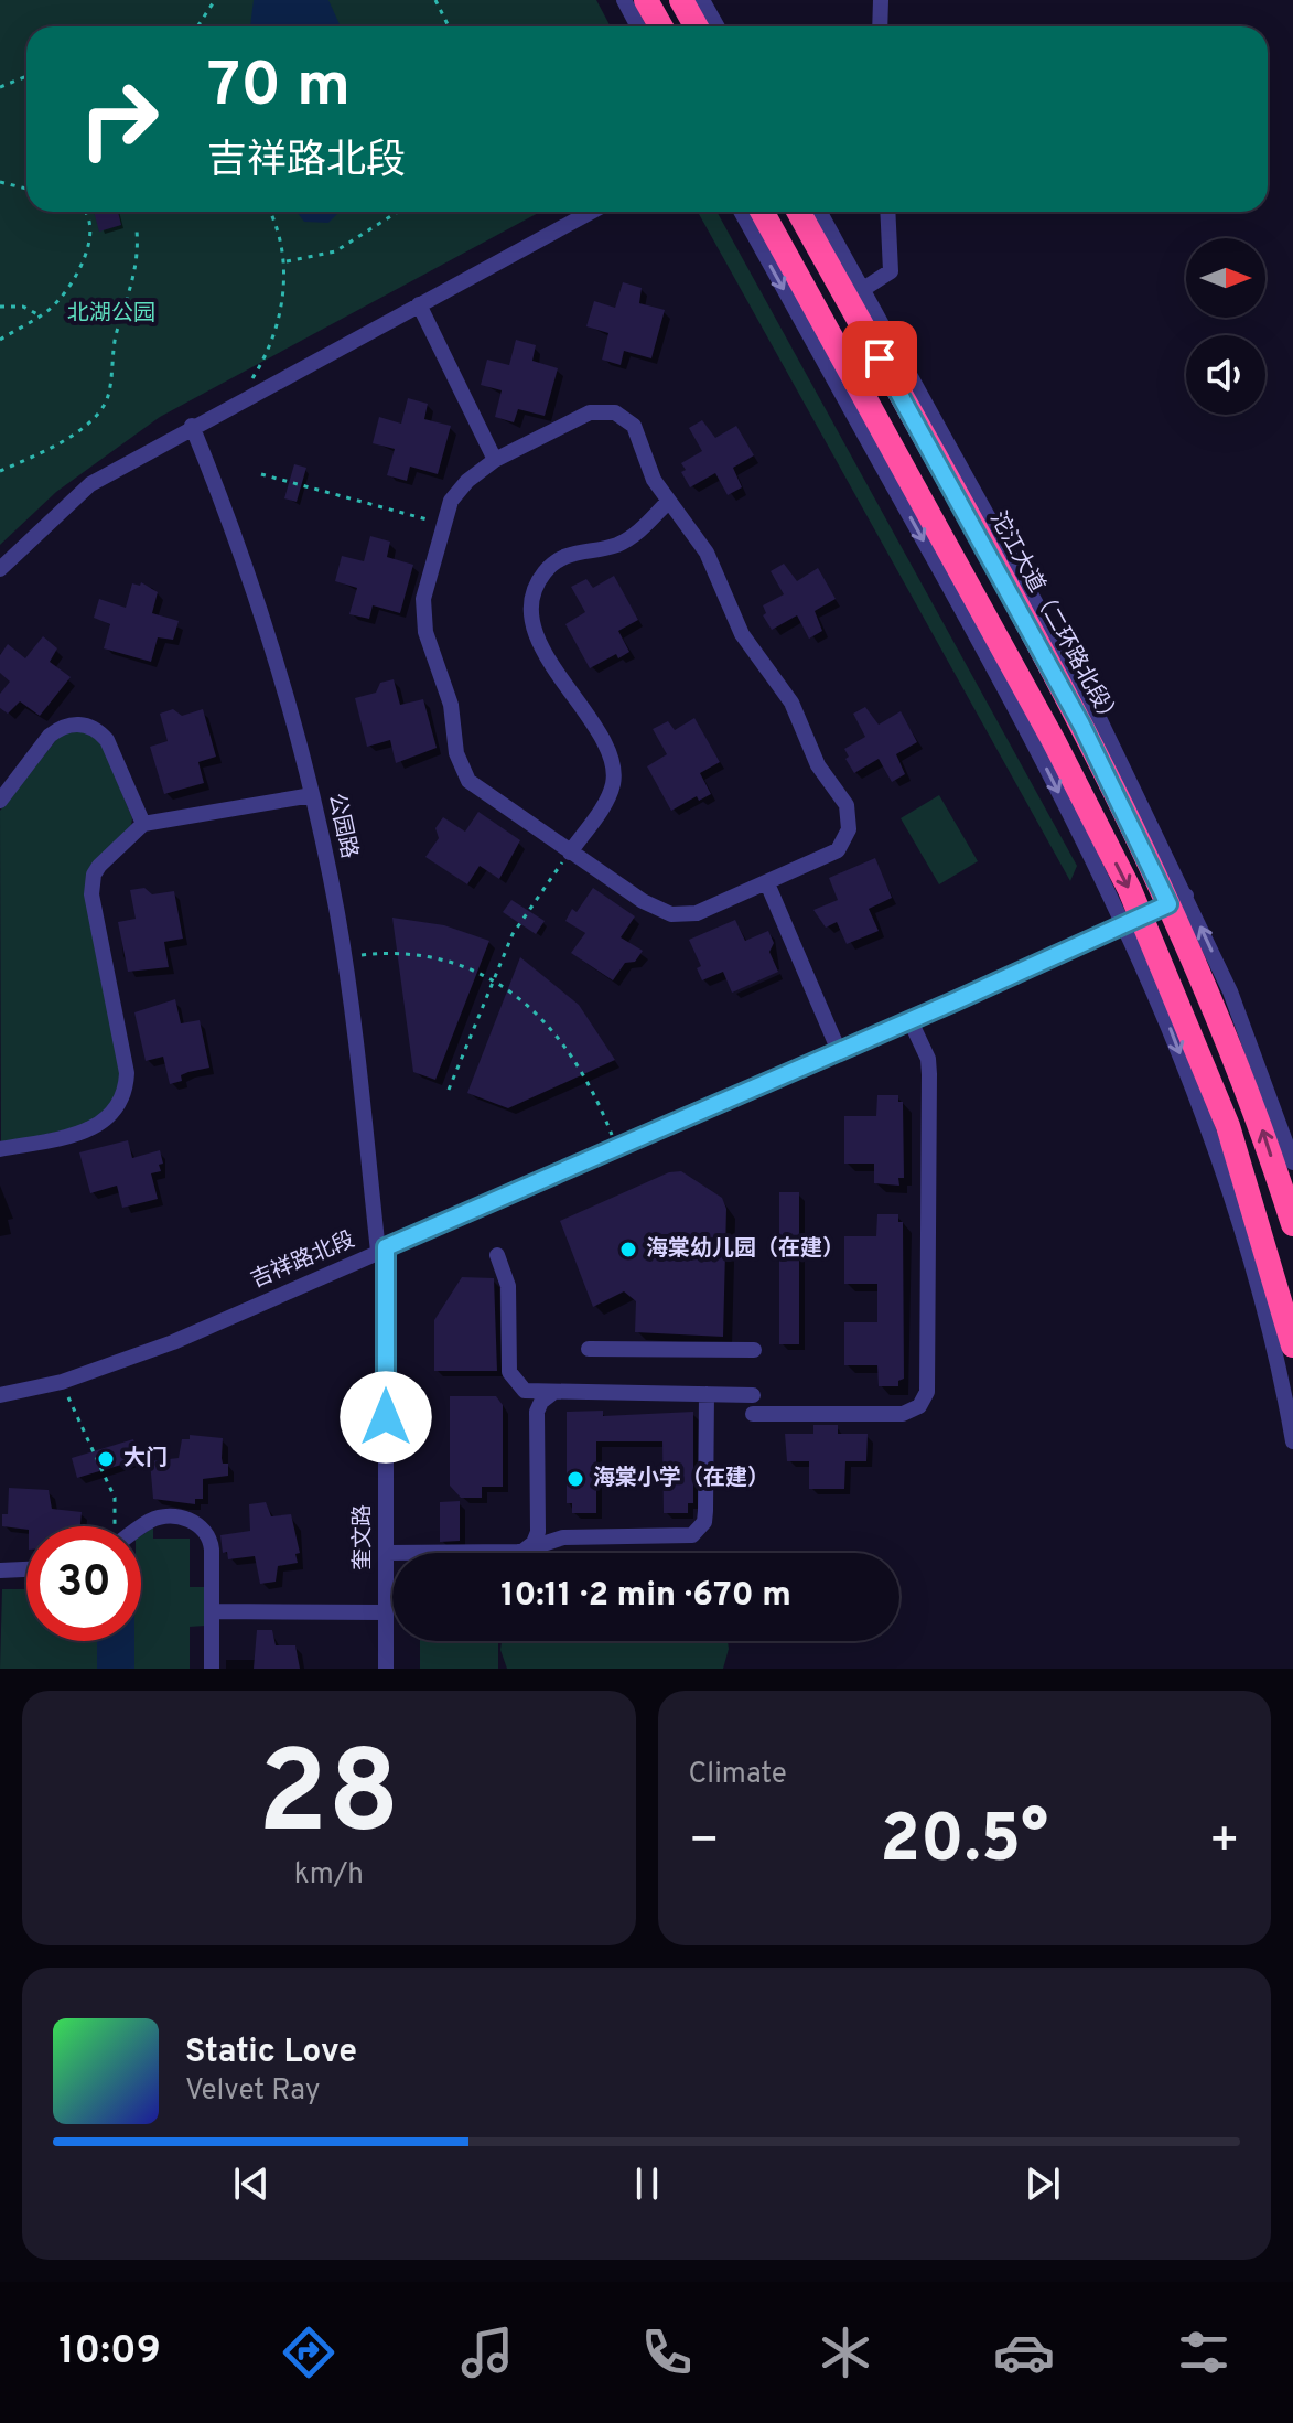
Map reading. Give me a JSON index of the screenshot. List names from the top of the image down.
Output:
{
  "streets": {
    "highway": ["沱江大道（二环路北段）"],
    "street": ["公园路", "吉祥路北段", "奎文路"]
  },
  "crossings": [
    ["沱江大道（二环路北段）", "吉祥路北段"],
    ["公园路", "吉祥路北段"],
    ["公园路", "奎文路"],
    ["吉祥路北段", "奎文路"]
  ],
  "parks": ["北湖公园"],
  "places": ["海棠幼儿园（在建）", "大门", "海棠小学（在建）"],
  "north": "right",
  "page": {
    "turn": ["70 m", "吉祥路北段"],
    "limit": "30",
    "trip": "10:11 · 2 min · 670 m",
    "tile": [
      ["28", "km/h"],
      "Climate"
    ],
    "heat": ["−", "20.5°", "+"],
    "song": ["Static Love", "Velvet Ray"],
    "tabs": "10:09"
  }
}
